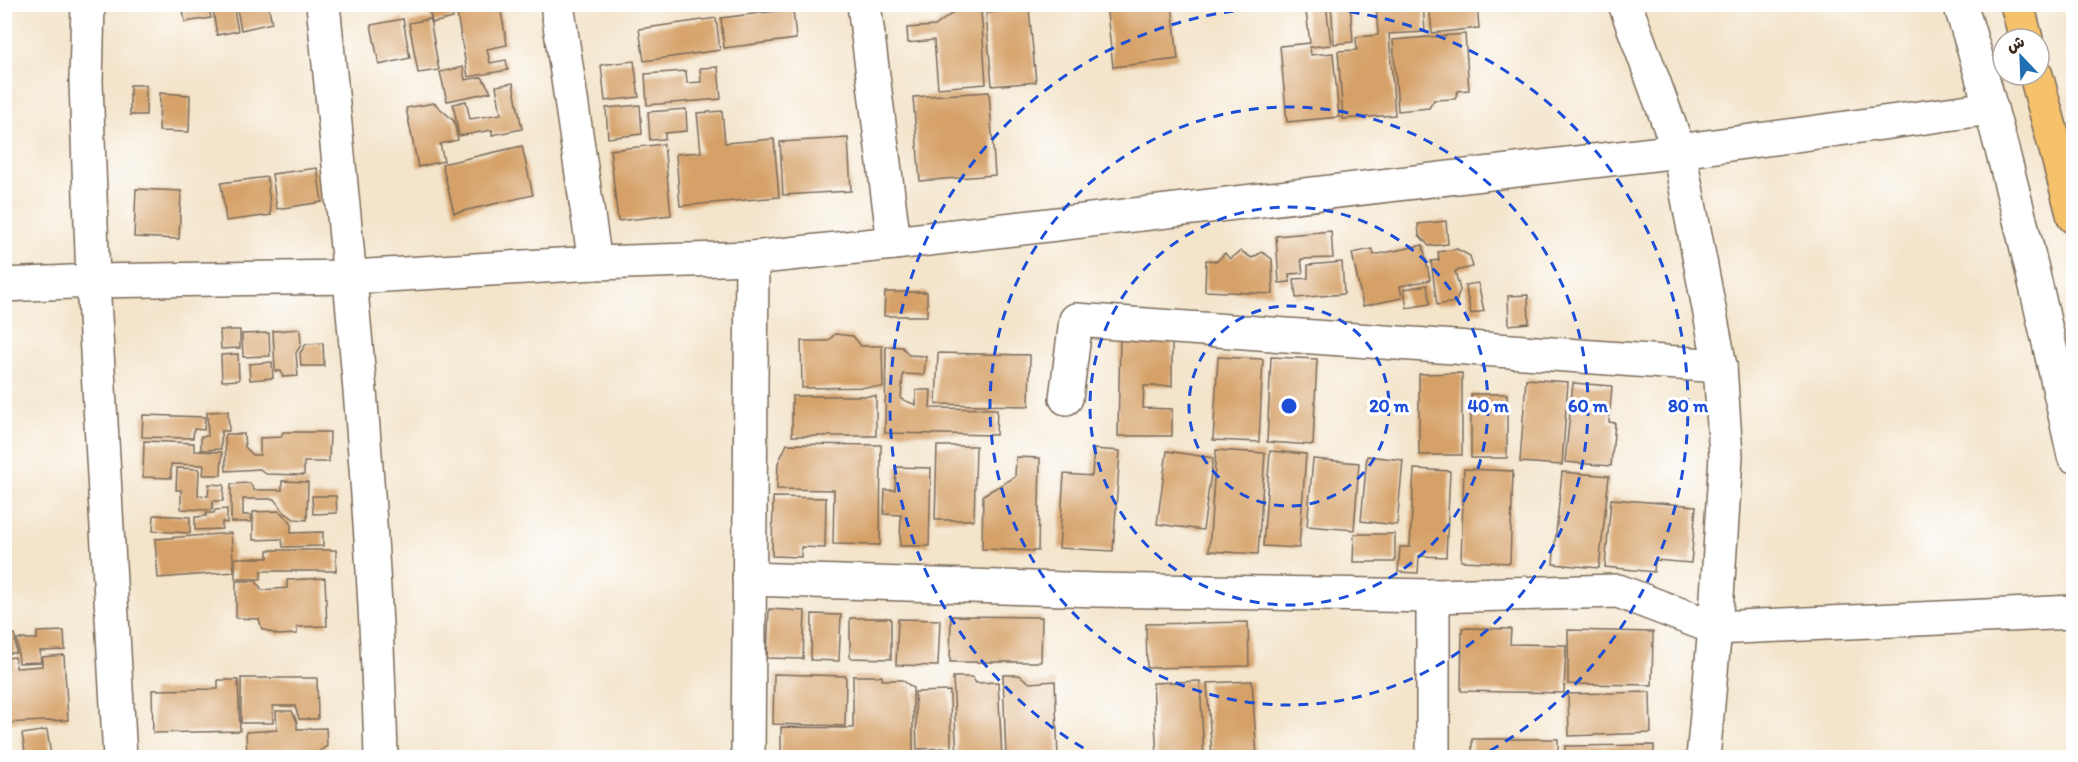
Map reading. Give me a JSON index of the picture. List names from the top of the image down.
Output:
{
  "north": "top left",
  "rings": [
    "20 m",
    "40 m",
    "60 m",
    "80 m"
  ]
}
